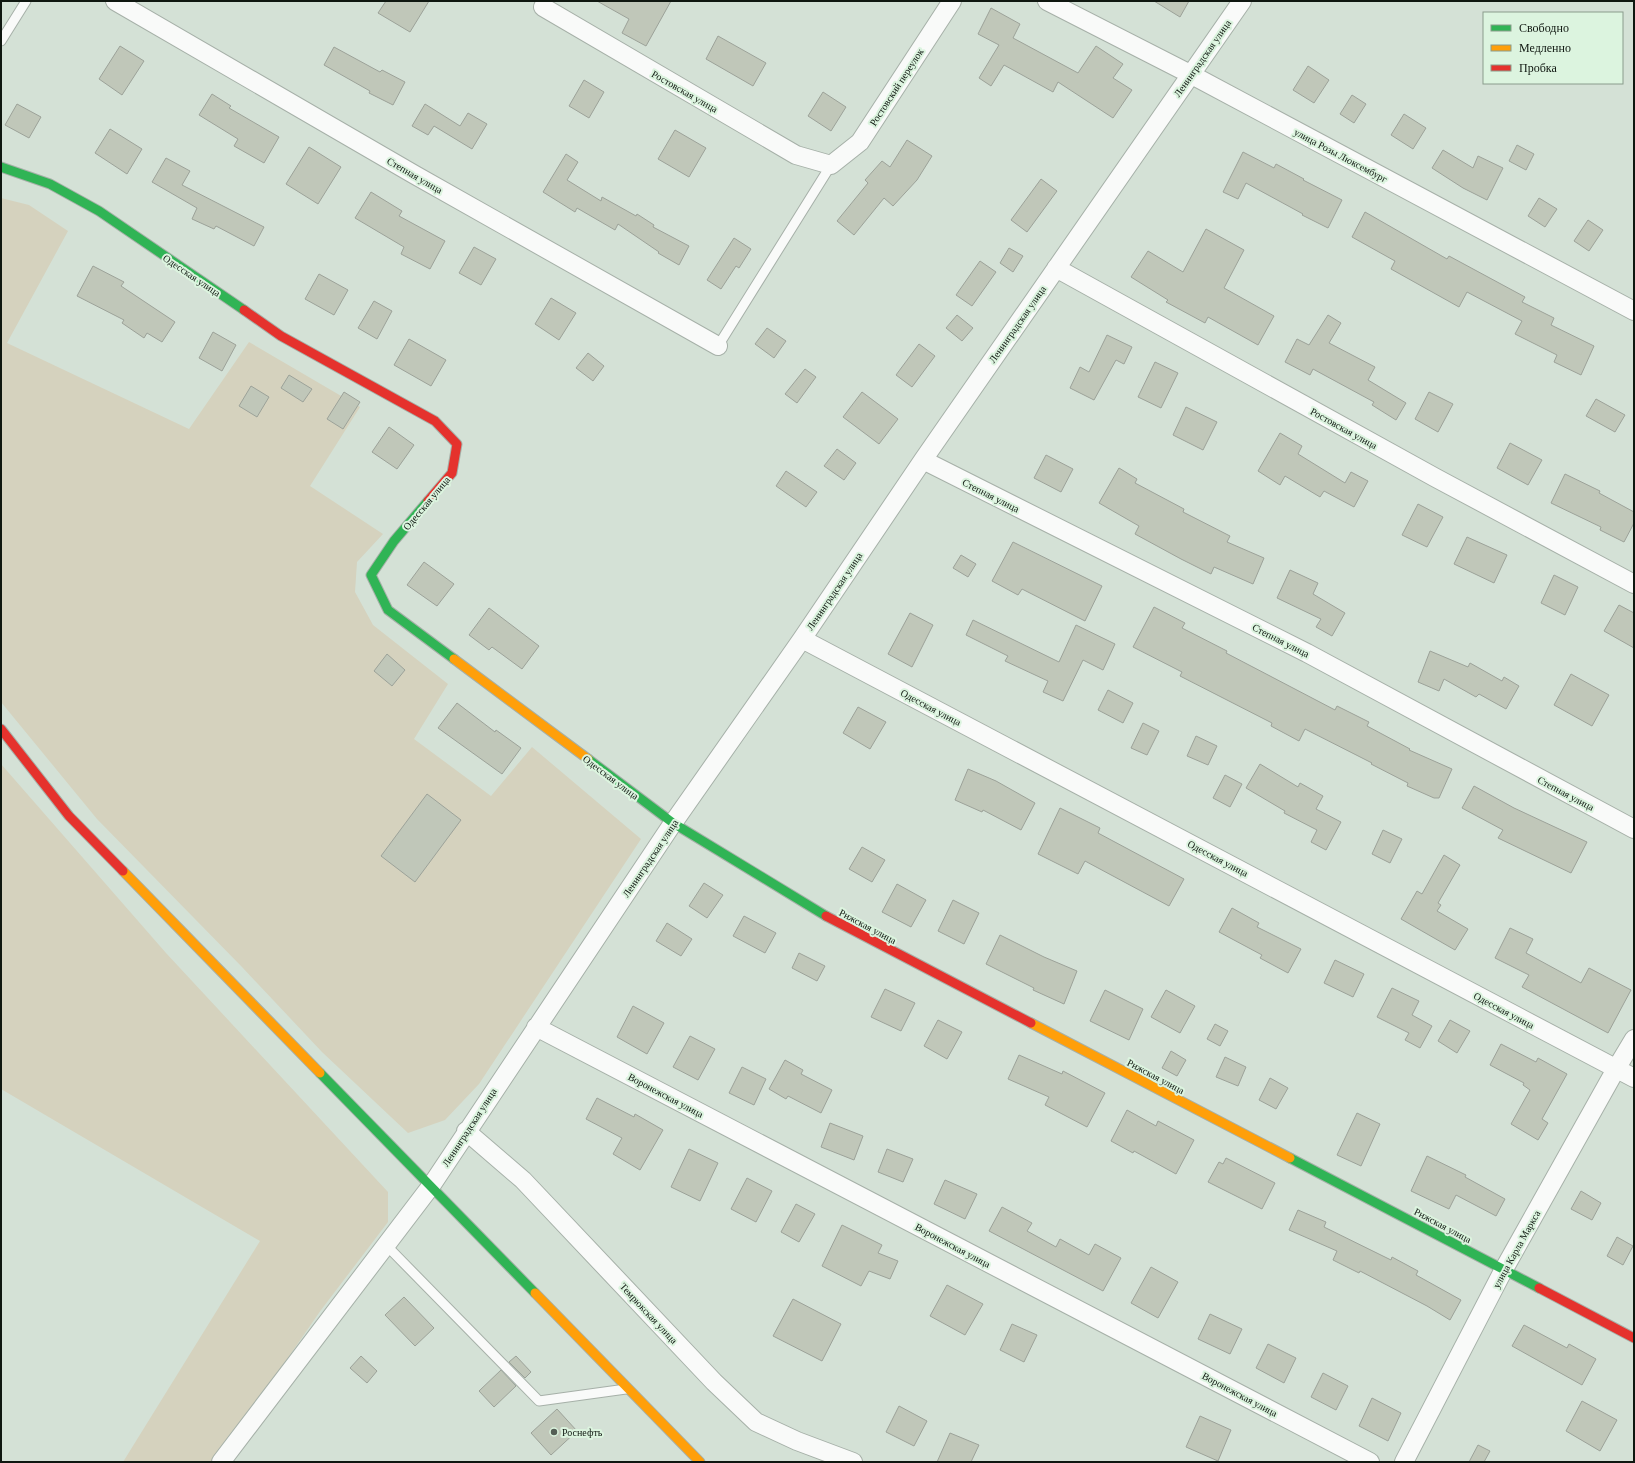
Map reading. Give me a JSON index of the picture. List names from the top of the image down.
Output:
{
  "streets": {
    "main road": ["Одесская улица", "Рижская улица"],
    "street": [
      "Ленинградская улица",
      "Ростовский переулок",
      "Ростовская улица",
      "улица Розы Люксембург",
      "Степная улица",
      "Воронежская улица",
      "улица Карла Маркса",
      "Темрюкская улица"
    ]
  },
  "crossings": [
    ["Ленинградская улица", "Ростовская улица"],
    ["Ленинградская улица", "улица Розы Люксембург"],
    ["Ленинградская улица", "Степная улица"],
    ["Ленинградская улица", "Одесская улица"],
    ["Ленинградская улица", "Рижская улица"],
    ["Ленинградская улица", "Воронежская улица"],
    ["Ленинградская улица", "Темрюкская улица"],
    ["Ростовский переулок", "Ростовская улица"],
    ["Одесская улица", "Рижская улица"],
    ["Одесская улица", "улица Карла Маркса"],
    ["Рижская улица", "улица Карла Маркса"]
  ],
  "places": ["Роснефть"],
  "legend": ["Свободно", "Медленно", "Пробка"]
}
